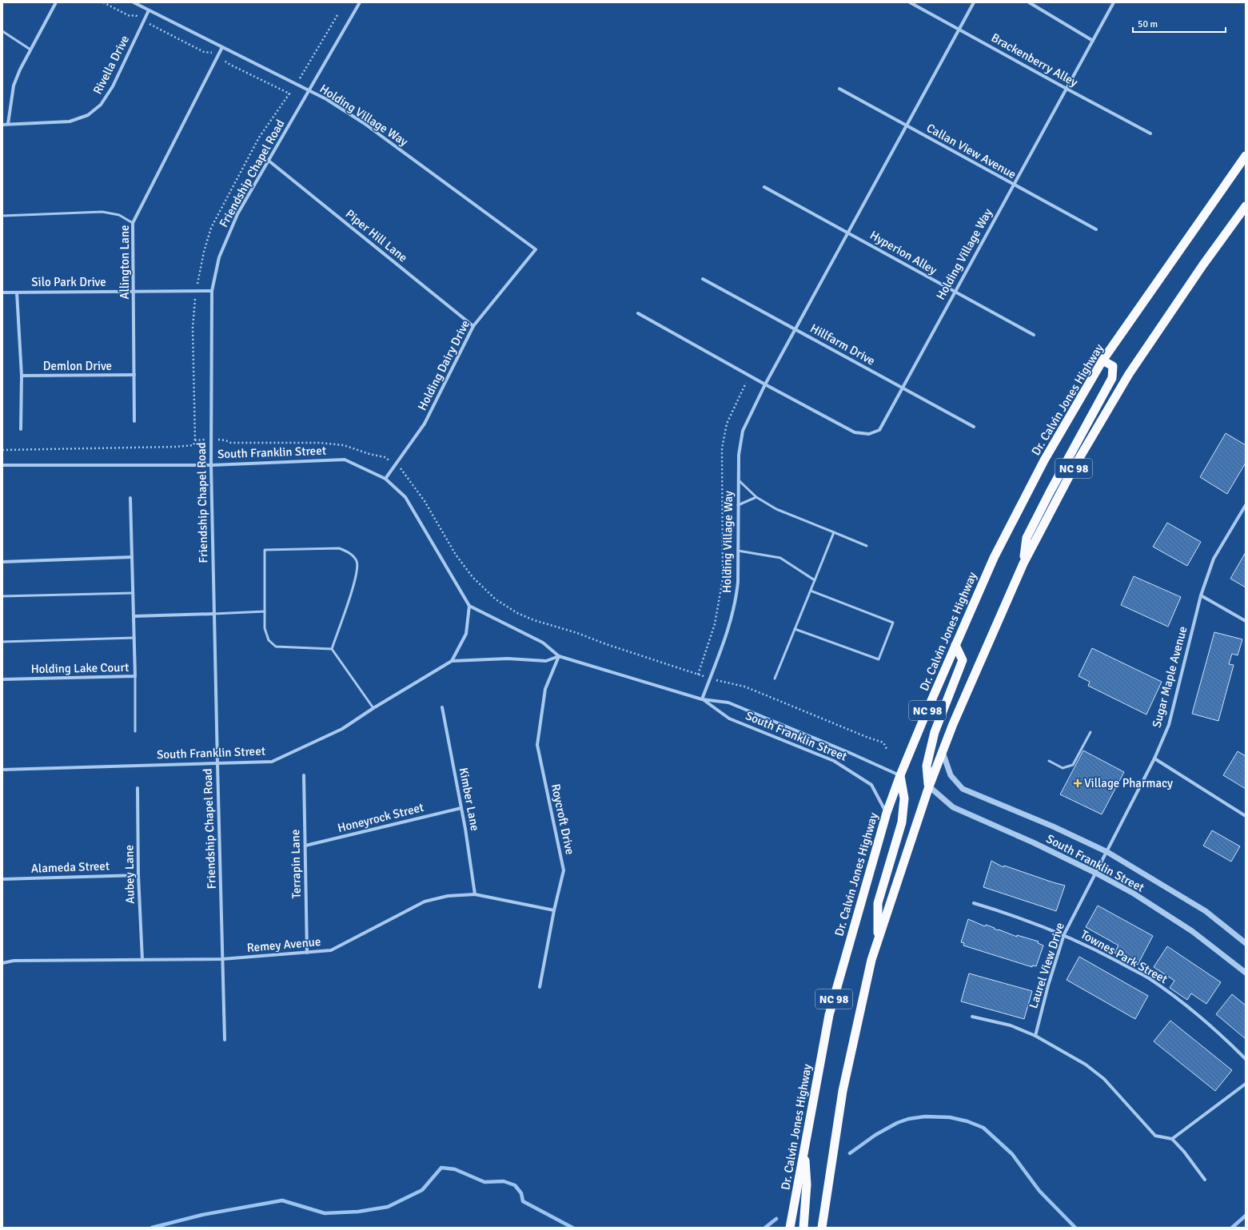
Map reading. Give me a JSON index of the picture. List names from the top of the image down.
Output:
{
  "streets": {
    "highway": ["Dr. Calvin Jones Highway", "NC 98"],
    "street": [
      "Brackenberry Alley",
      "Rivella Drive",
      "Holding Village Way",
      "Callan View Avenue",
      "Friendship Chapel Road",
      "Piper Hill Lane",
      "Hyperion Alley",
      "Allington Lane",
      "Silo Park Drive",
      "Hillfarm Drive",
      "Holding Dairy Drive",
      "Demlon Drive",
      "South Franklin Street",
      "Holding Lake Court",
      "Sugar Maple Avenue",
      "Kimber Lane",
      "Honeyrock Street",
      "Roycroft Drive",
      "Terrapin Lane",
      "Alameda Street",
      "Aubey Lane",
      "Remey Avenue",
      "Townes Park Street",
      "Laurel View Drive"
    ]
  },
  "crossings": [
    ["Brackenberry Alley", "Holding Village Way"],
    ["Rivella Drive", "Holding Village Way"],
    ["Holding Village Way", "Callan View Avenue"],
    ["Holding Village Way", "Friendship Chapel Road"],
    ["Holding Village Way", "Hyperion Alley"],
    ["Holding Village Way", "Allington Lane"],
    ["Holding Village Way", "Hillfarm Drive"],
    ["Holding Village Way", "Holding Dairy Drive"],
    ["Holding Village Way", "South Franklin Street"],
    ["Friendship Chapel Road", "Piper Hill Lane"],
    ["Friendship Chapel Road", "Silo Park Drive"],
    ["Friendship Chapel Road", "South Franklin Street"],
    ["Friendship Chapel Road", "Remey Avenue"],
    ["Piper Hill Lane", "Holding Dairy Drive"],
    ["Allington Lane", "Silo Park Drive"],
    ["Allington Lane", "Demlon Drive"],
    ["Holding Dairy Drive", "South Franklin Street"],
    ["Dr. Calvin Jones Highway", "South Franklin Street"],
    ["South Franklin Street", "NC 98"],
    ["South Franklin Street", "Sugar Maple Avenue"],
    ["South Franklin Street", "Roycroft Drive"],
    ["South Franklin Street", "Laurel View Drive"],
    ["Sugar Maple Avenue", "Laurel View Drive"],
    ["Kimber Lane", "Honeyrock Street"],
    ["Kimber Lane", "Remey Avenue"],
    ["Honeyrock Street", "Terrapin Lane"],
    ["Roycroft Drive", "Remey Avenue"],
    ["Terrapin Lane", "Remey Avenue"],
    ["Alameda Street", "Aubey Lane"],
    ["Aubey Lane", "Remey Avenue"],
    ["Townes Park Street", "Laurel View Drive"]
  ],
  "places": {
    "health": ["Village Pharmacy"]
  },
  "scale_bar": "50 m"
}
